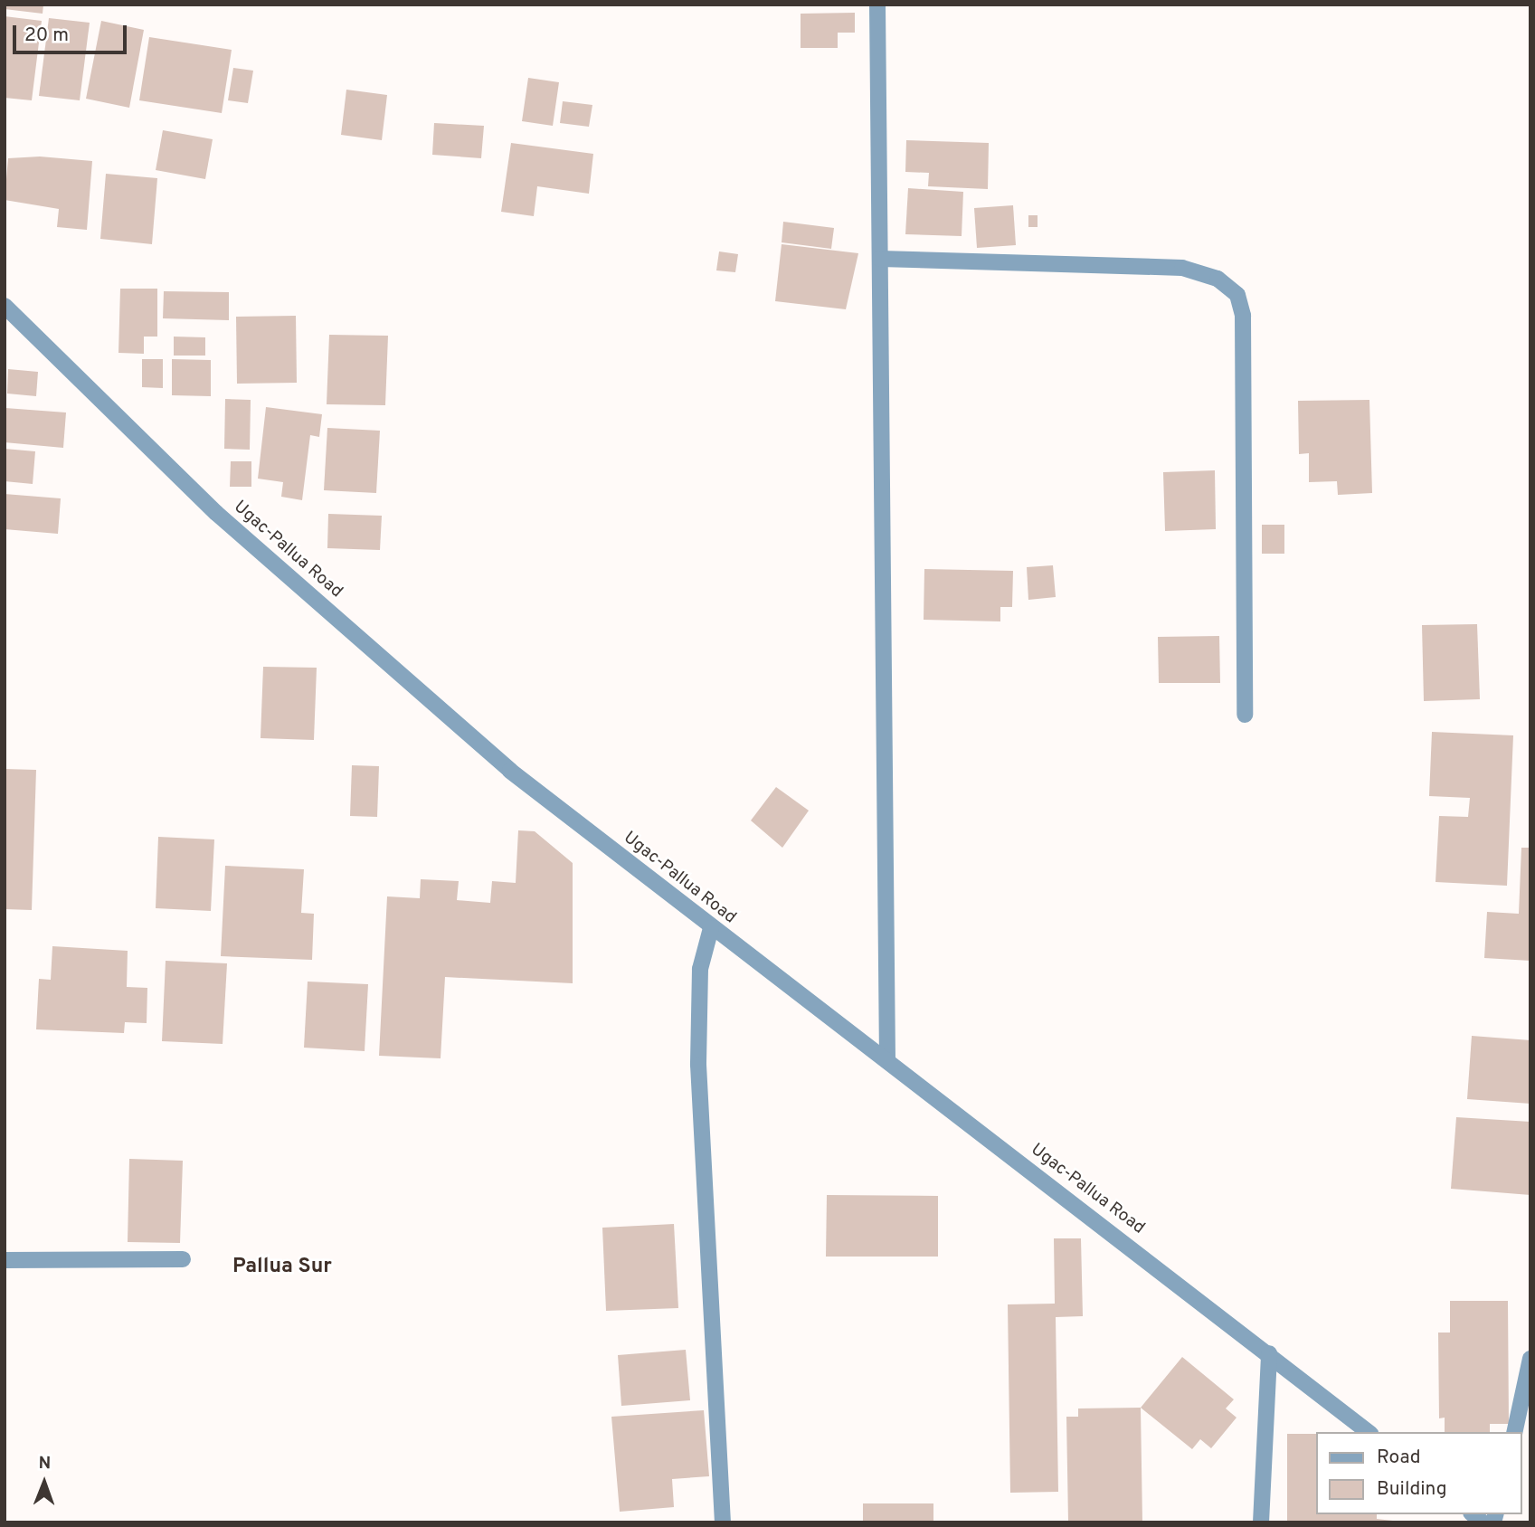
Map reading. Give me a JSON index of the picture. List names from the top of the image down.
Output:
{
  "streets": {
    "street": ["Ugac-Pallua Road"]
  },
  "districts": ["Pallua Sur"],
  "legend": ["Road", "Building"],
  "scale_bar": "20 m",
  "north": "top"
}
